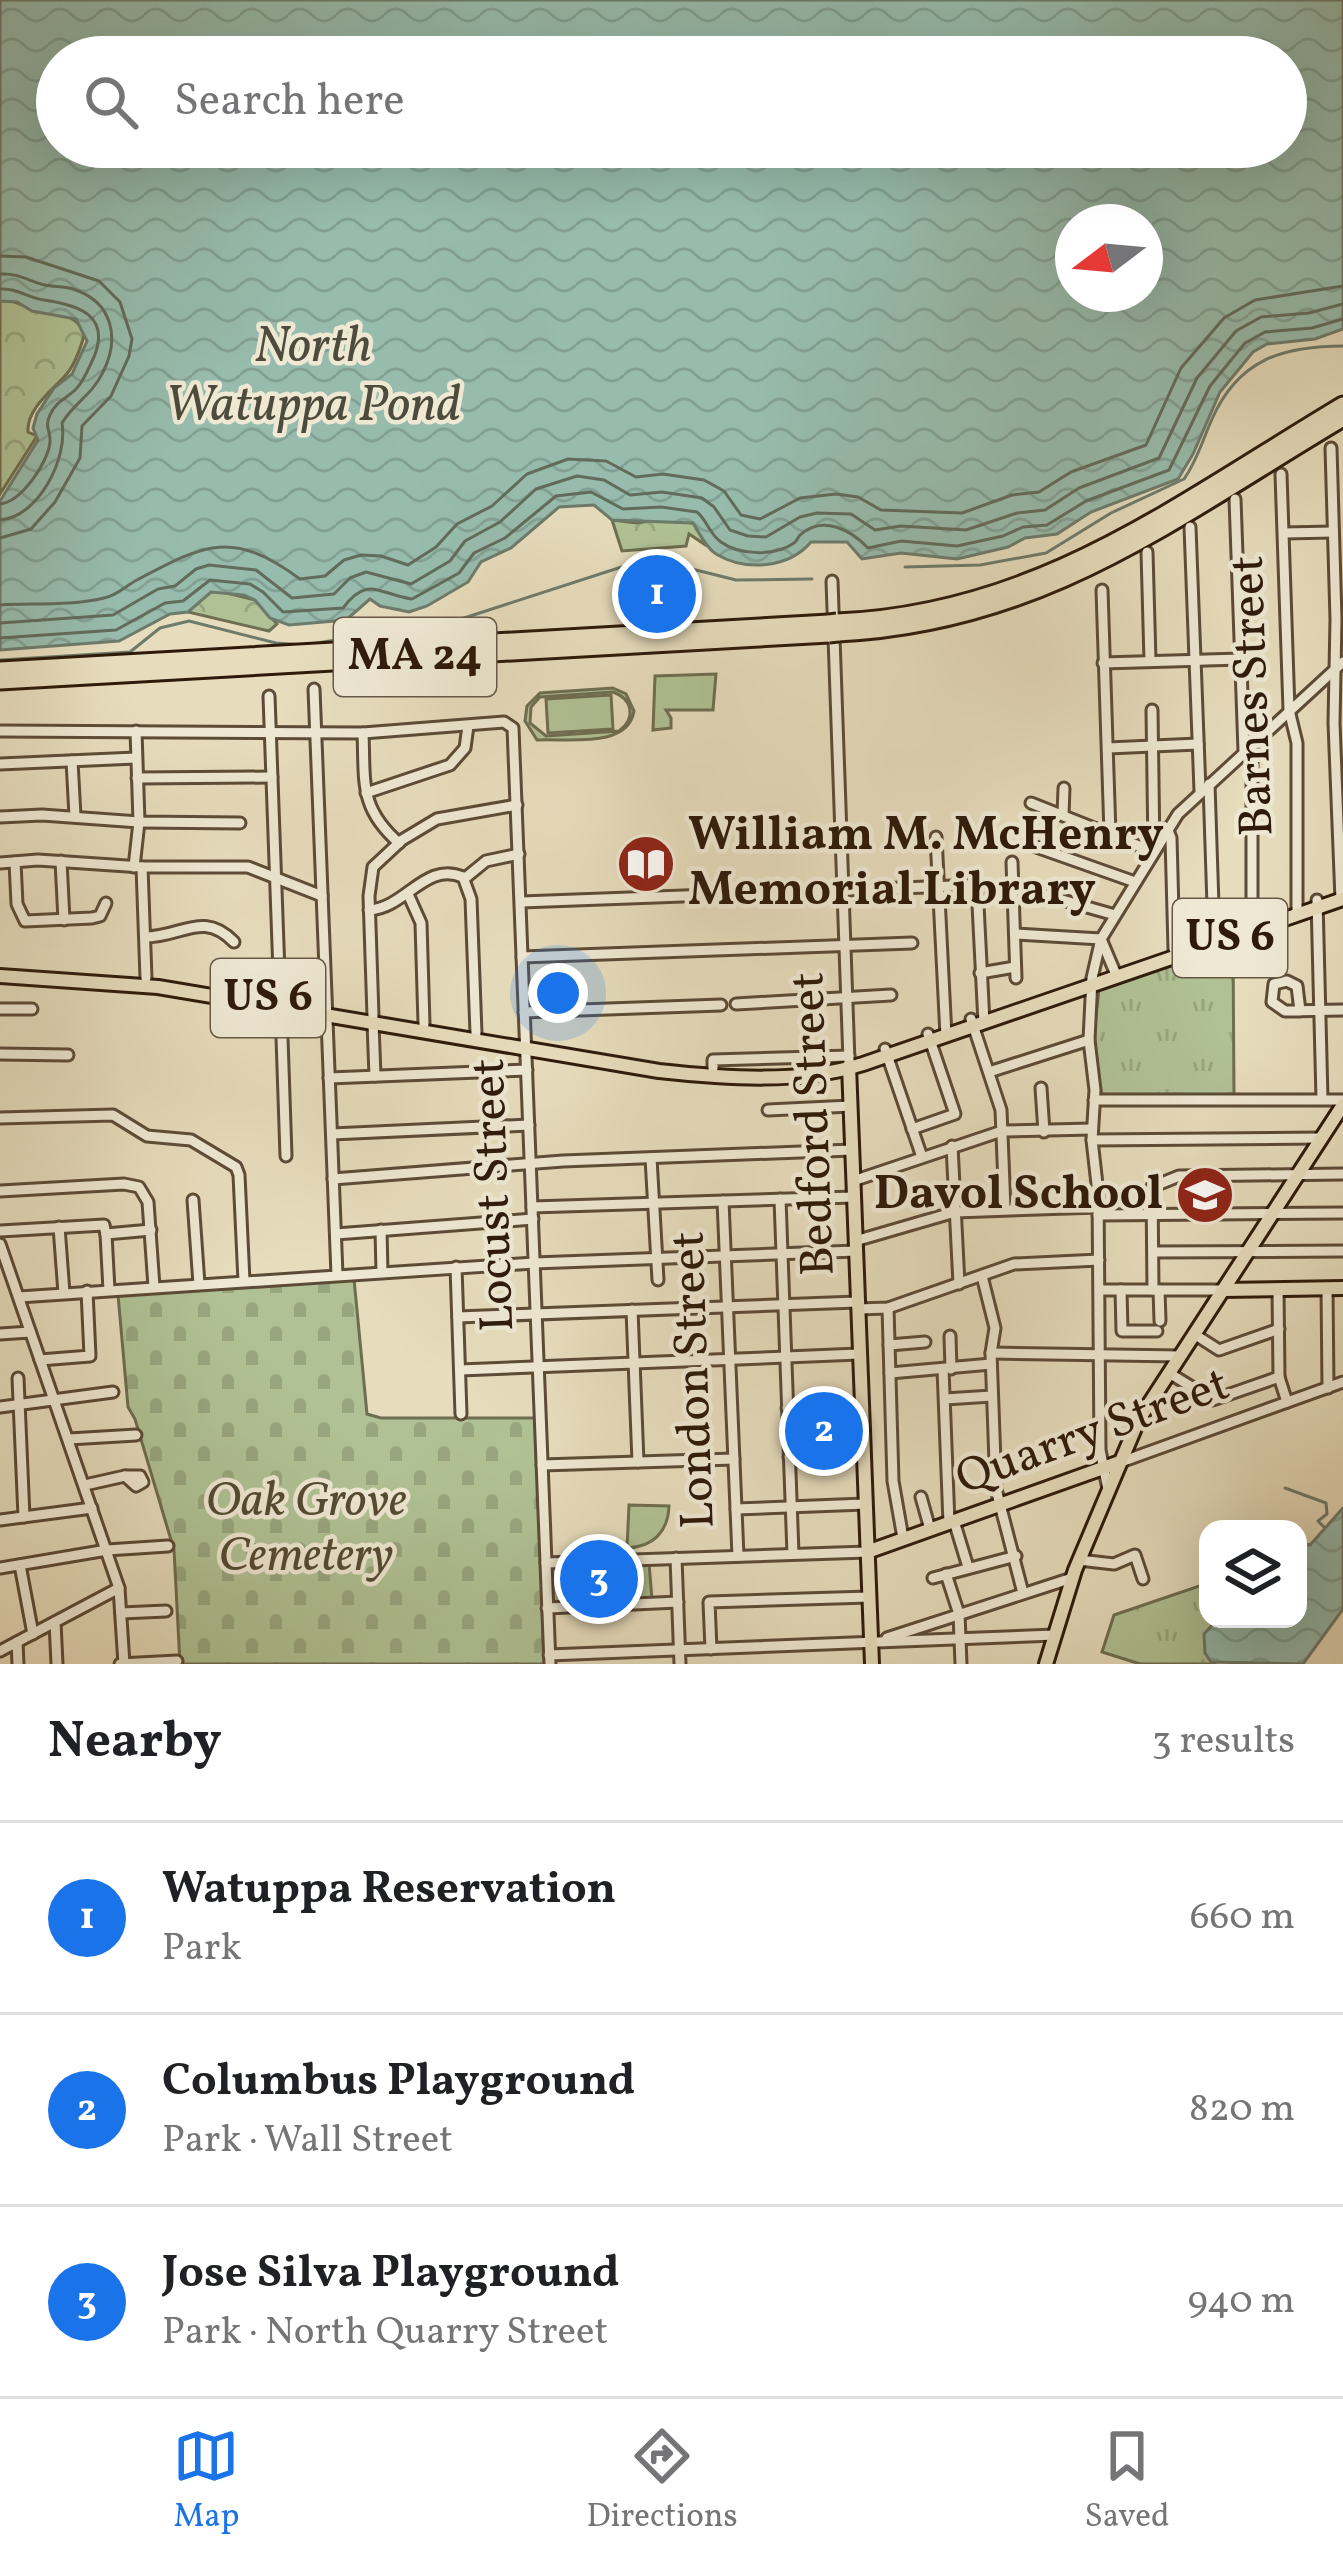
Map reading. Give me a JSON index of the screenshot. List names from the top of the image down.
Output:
{
  "streets": {
    "highway": ["MA 24"],
    "main road": ["US 6", "Bedford Street", "Quarry Street"],
    "street": ["Barnes Street", "Locust Street", "London Street"]
  },
  "crossings": [
    ["Barnes Street", "US 6"],
    ["US 6", "Bedford Street"],
    ["US 6", "Locust Street"],
    ["Bedford Street", "Quarry Street"]
  ],
  "water": ["North Watuppa Pond"],
  "parks": ["Oak Grove Cemetery"],
  "places": {
    "library": ["William M. McHenry Memorial Library"],
    "school or university": ["Davol School"]
  },
  "north": "left",
  "page": {
    "search": "Search here",
    "pins": ["1", "2", "3"],
    "heading": ["Nearby", "3 results"],
    "list": [
      {
        "mark": "1",
        "name": "Watuppa Reservation",
        "note": "Park",
        "value": "660 m"
      },
      {
        "mark": "2",
        "name": "Columbus Playground",
        "note": "Park · Wall Street",
        "value": "820 m"
      },
      {
        "mark": "3",
        "name": "Jose Silva Playground",
        "note": "Park · North Quarry Street",
        "value": "940 m"
      }
    ],
    "nav": ["Map", "Directions", "Saved"]
  }
}
